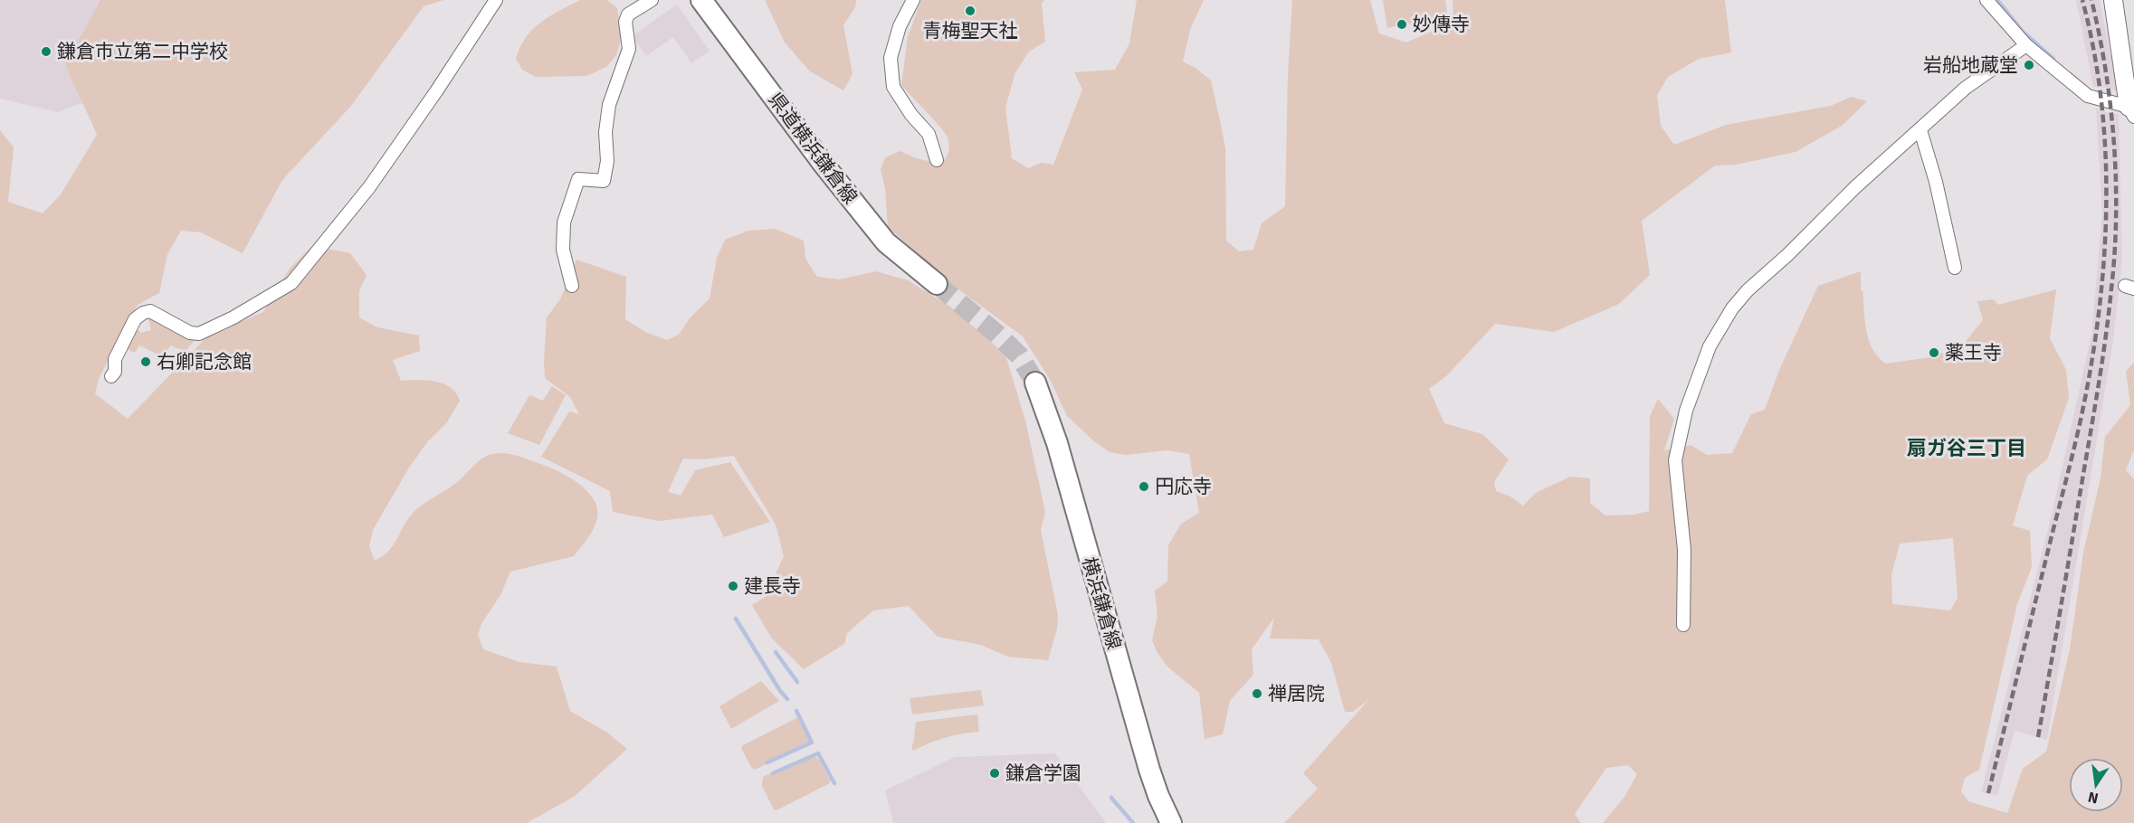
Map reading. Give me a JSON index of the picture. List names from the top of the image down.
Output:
{
  "streets": {
    "main road": ["県道横浜鎌倉線", "横浜鎌倉線"]
  },
  "districts": ["扇ガ谷三丁目"],
  "places": [
    "青梅聖天社",
    "妙傳寺",
    "鎌倉市立第二中学校",
    "岩船地蔵堂",
    "薬王寺",
    "右卿記念館",
    "円応寺",
    "建長寺",
    "禅居院",
    "鎌倉学園"
  ],
  "north": "bottom"
}
